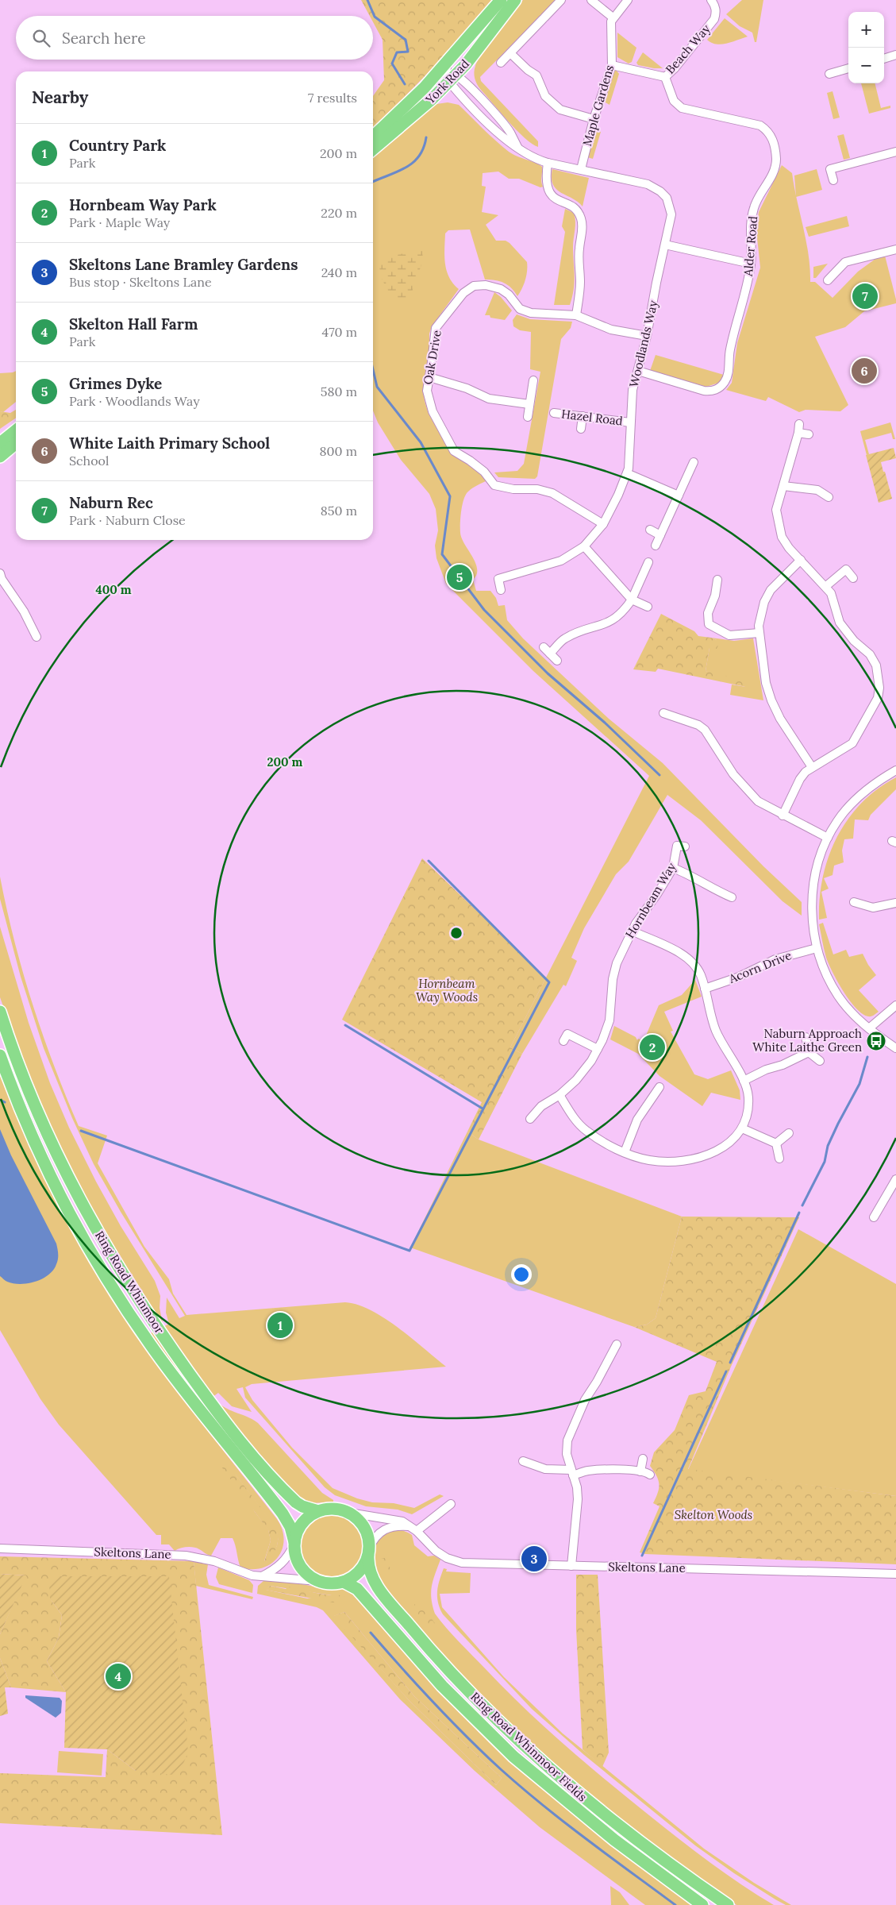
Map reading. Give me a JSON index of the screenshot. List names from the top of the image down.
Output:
{
  "streets": {
    "highway": ["York Road", "Ring Road Whinmoor", "Ring Road Whinmoor Fields"],
    "street": [
      "Beach Way",
      "Maple Gardens",
      "Alder Road",
      "Woodlands Way",
      "Oak Drive",
      "Hazel Road",
      "Hornbeam Way",
      "Acorn Drive",
      "Skeltons Lane"
    ]
  },
  "crossings": [
    ["Beach Way", "Alder Road"],
    ["York Road", "Woodlands Way"],
    ["Maple Gardens", "Woodlands Way"],
    ["Alder Road", "Woodlands Way"],
    ["Woodlands Way", "Oak Drive"],
    ["Woodlands Way", "Hazel Road"],
    ["Ring Road Whinmoor", "Skeltons Lane"],
    ["Ring Road Whinmoor", "Ring Road Whinmoor Fields"],
    ["Skeltons Lane", "Ring Road Whinmoor Fields"]
  ],
  "parks": ["Hornbeam Way Woods", "Skelton Woods"],
  "places": {
    "bus stop": ["Naburn Approach White Laithe Green"]
  },
  "page": {
    "map_buttons": ["+", "−"],
    "search": "Search here",
    "heading": ["Nearby", "7 results"],
    "list": [
      {
        "mark": "1",
        "name": "Country Park",
        "note": "Park",
        "value": "200 m"
      },
      {
        "mark": "2",
        "name": "Hornbeam Way Park",
        "note": "Park · Maple Way",
        "value": "220 m"
      },
      {
        "mark": "3",
        "name": "Skeltons Lane Bramley Gardens",
        "note": "Bus stop · Skeltons Lane",
        "value": "240 m"
      },
      {
        "mark": "4",
        "name": "Skelton Hall Farm",
        "note": "Park",
        "value": "470 m"
      },
      {
        "mark": "5",
        "name": "Grimes Dyke",
        "note": "Park · Woodlands Way",
        "value": "580 m"
      },
      {
        "mark": "6",
        "name": "White Laith Primary School",
        "note": "School",
        "value": "800 m"
      },
      {
        "mark": "7",
        "name": "Naburn Rec",
        "note": "Park · Naburn Close",
        "value": "850 m"
      }
    ],
    "pins": [
      "7",
      "6",
      "5",
      "2",
      "1",
      "3",
      "4"
    ]
  },
  "rings": ["400 m", "200 m"]
}
